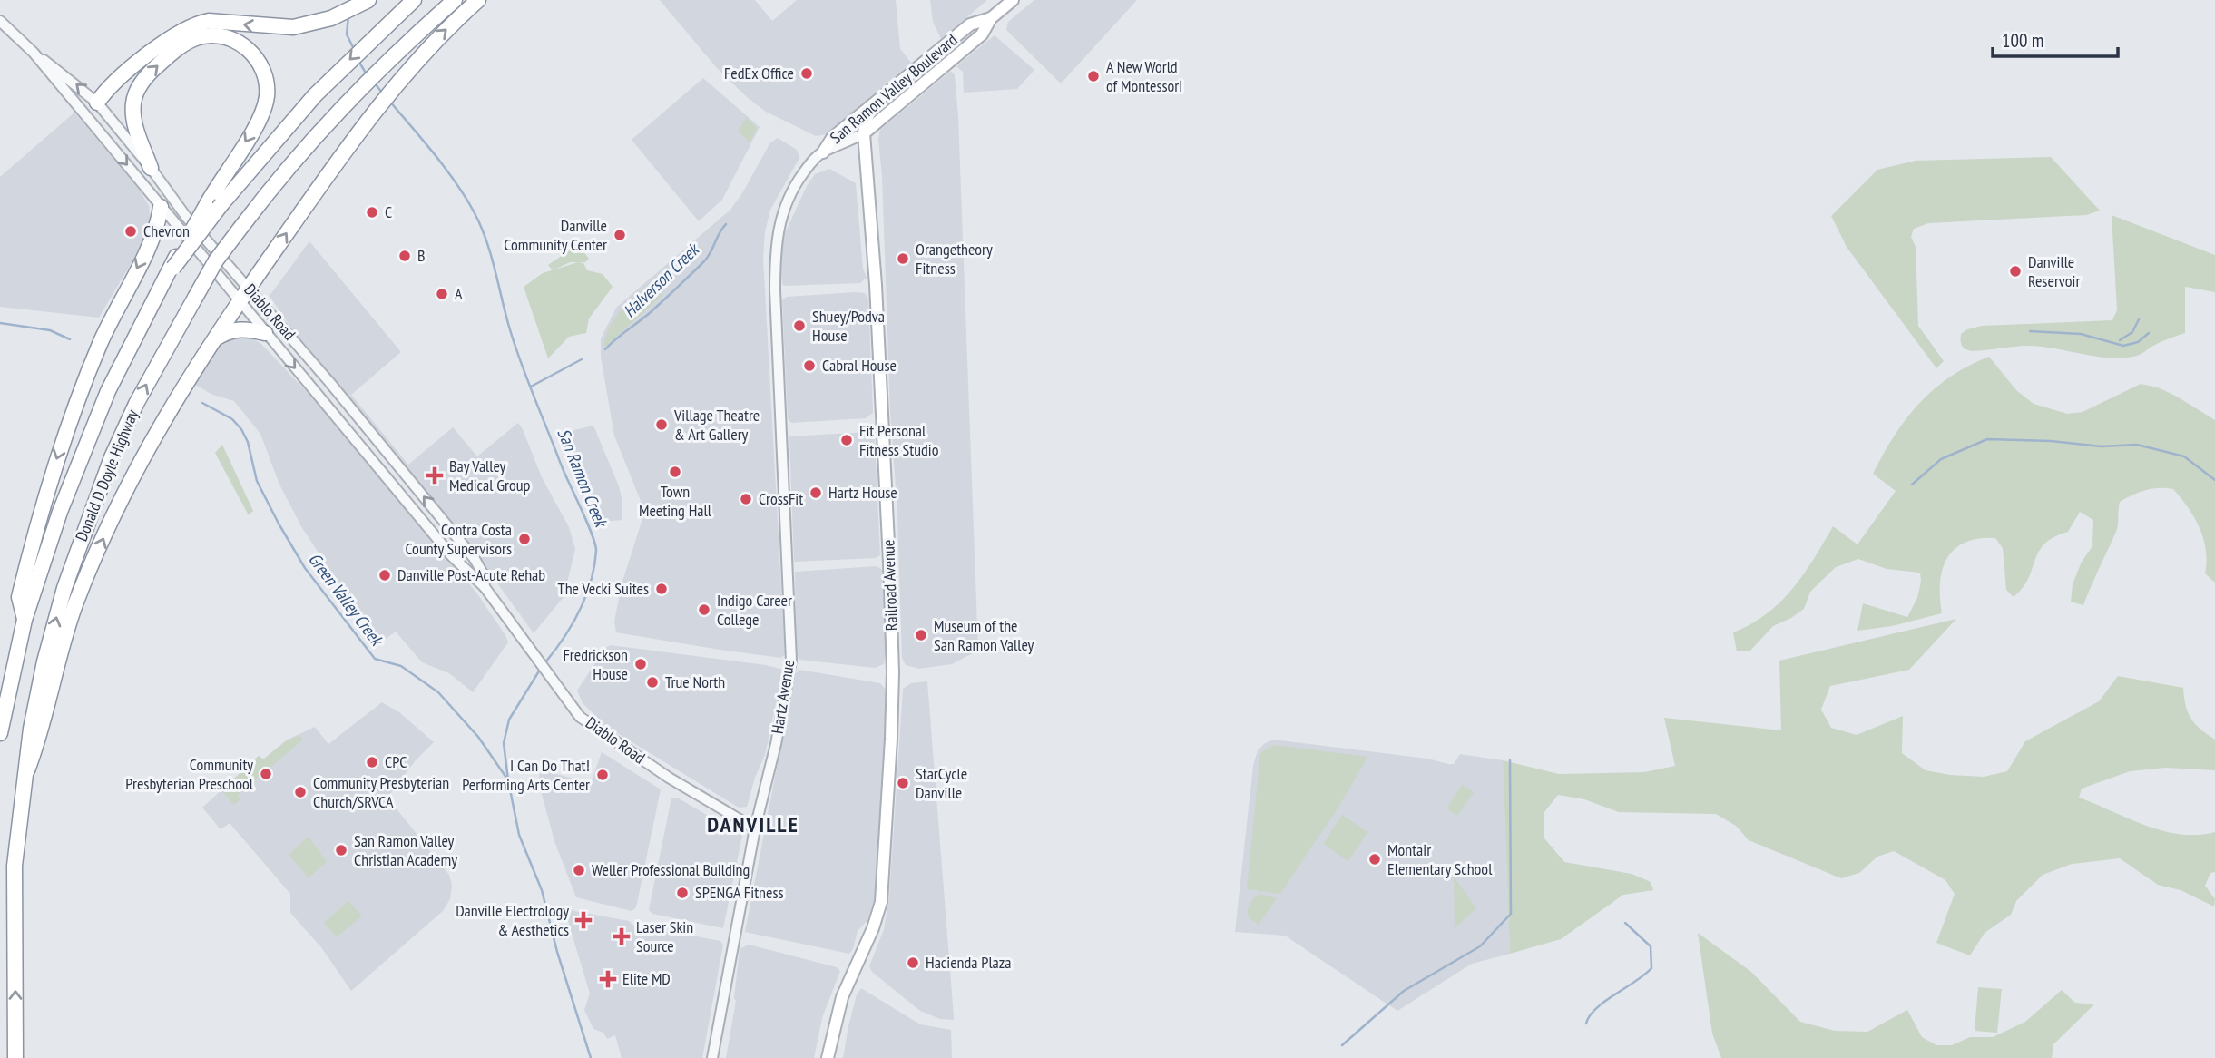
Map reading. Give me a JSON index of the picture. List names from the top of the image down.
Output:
{
  "streets": {
    "highway": ["Donald D Doyle Highway"],
    "main road": ["San Ramon Valley Boulevard", "Railroad Avenue"],
    "street": ["Diablo Road", "Hartz Avenue"]
  },
  "crossings": [
    ["San Ramon Valley Boulevard", "Railroad Avenue"],
    ["San Ramon Valley Boulevard", "Hartz Avenue"],
    ["Diablo Road", "Hartz Avenue"]
  ],
  "districts": ["DANVILLE"],
  "water": ["Halverson Creek", "San Ramon Creek", "Green Valley Creek"],
  "places": {
    "other": [
      "FedEx Office",
      "A New World of Montessori",
      "C",
      "Chevron",
      "Danville Community Center",
      "B",
      "Orangetheory Fitness",
      "Danville Reservoir",
      "A",
      "Shuey/Podva House",
      "Cabral House",
      "Village Theatre & Art Gallery",
      "Fit Personal Fitness Studio",
      "Town Meeting Hall",
      "Hartz House",
      "CrossFit",
      "Contra Costa County Supervisors",
      "Danville Post-Acute Rehab",
      "The Vecki Suites",
      "Indigo Career College",
      "Museum of the San Ramon Valley",
      "Fredrickson House",
      "True North",
      "CPC",
      "Community Presbyterian Preschool",
      "I Can Do That! Performing Arts Center",
      "StarCycle Danville",
      "Community Presbyterian Church/SRVCA",
      "San Ramon Valley Christian Academy",
      "Montair Elementary School",
      "Weller Professional Building",
      "SPENGA Fitness",
      "Hacienda Plaza"
    ],
    "health": [
      "Bay Valley Medical Group",
      "Danville Electrology & Aesthetics",
      "Laser Skin Source",
      "Elite MD"
    ]
  },
  "scale_bar": "100 m"
}
